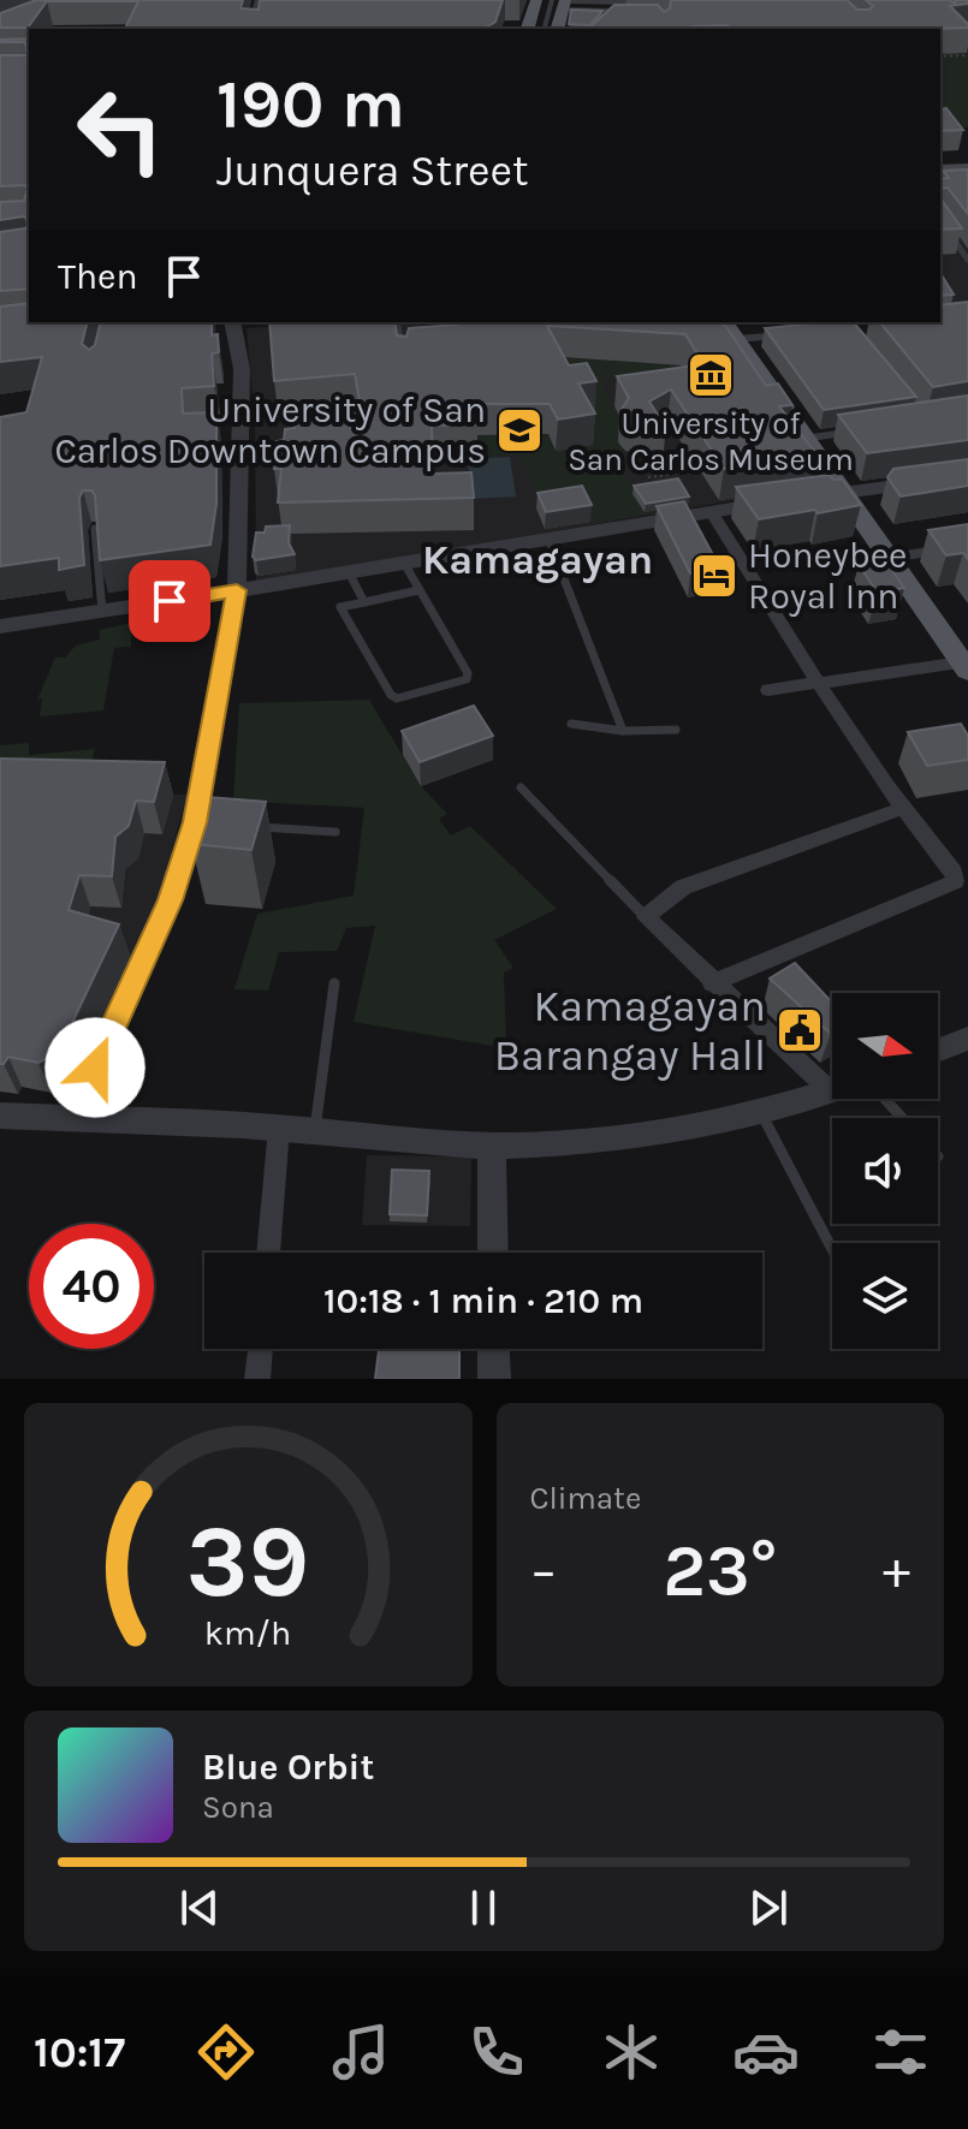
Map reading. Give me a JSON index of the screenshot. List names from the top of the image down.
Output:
{
  "districts": ["Kamagayan"],
  "places": {
    "museum": ["University of San Carlos Museum"],
    "school or university": ["University of San Carlos Downtown Campus"],
    "hotel": ["Honeybee Royal Inn"],
    "public building": ["Kamagayan Barangay Hall"]
  },
  "north": "right",
  "page": {
    "turn": ["190 m", "Junquera Street"],
    "then": "Then",
    "limit": "40",
    "trip": "10:18 · 1 min · 210 m",
    "tile": "Climate",
    "heat": ["−", "23°", "+"],
    "song": ["Blue Orbit", "Sona"],
    "tabs": "10:17",
    "gauge": ["39", "km/h"]
  }
}
